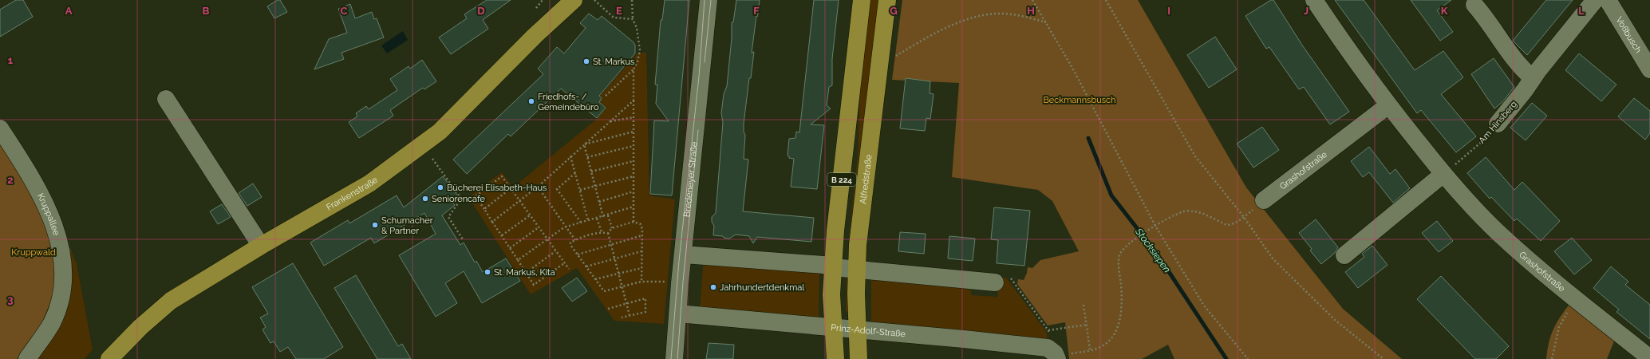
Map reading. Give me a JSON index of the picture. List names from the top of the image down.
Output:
{
  "streets": {
    "main road": ["B 224", "Alfredstraße", "Frankenstraße"],
    "street": [
      "Voßbusch",
      "Am Hinsberg",
      "Grashofstraße",
      "Bredeneyer Straße",
      "Kruppallee",
      "Prinz-Adolf-Straße"
    ]
  },
  "crossings": [
    ["Am Hinsberg", "Grashofstraße"],
    ["Bredeneyer Straße", "Prinz-Adolf-Straße"],
    ["B 224", "Prinz-Adolf-Straße"],
    ["Alfredstraße", "Prinz-Adolf-Straße"]
  ],
  "water": ["Stocksiepen"],
  "parks": ["Beckmannsbusch", "Kruppwald"],
  "places": [
    "St. Markus",
    "Friedhofs- / Gemeindebüro",
    "Bücherei Elisabeth-Haus",
    "Seniorencafe",
    "Schumacher & Partner",
    "St. Markus, Kita",
    "Jahrhundertdenkmal"
  ],
  "grid": {
    "columns": [
      "A",
      "B",
      "C",
      "D",
      "E",
      "F",
      "G",
      "H",
      "I",
      "J",
      "K",
      "L"
    ],
    "rows": ["1", "2", "3"]
  }
}
